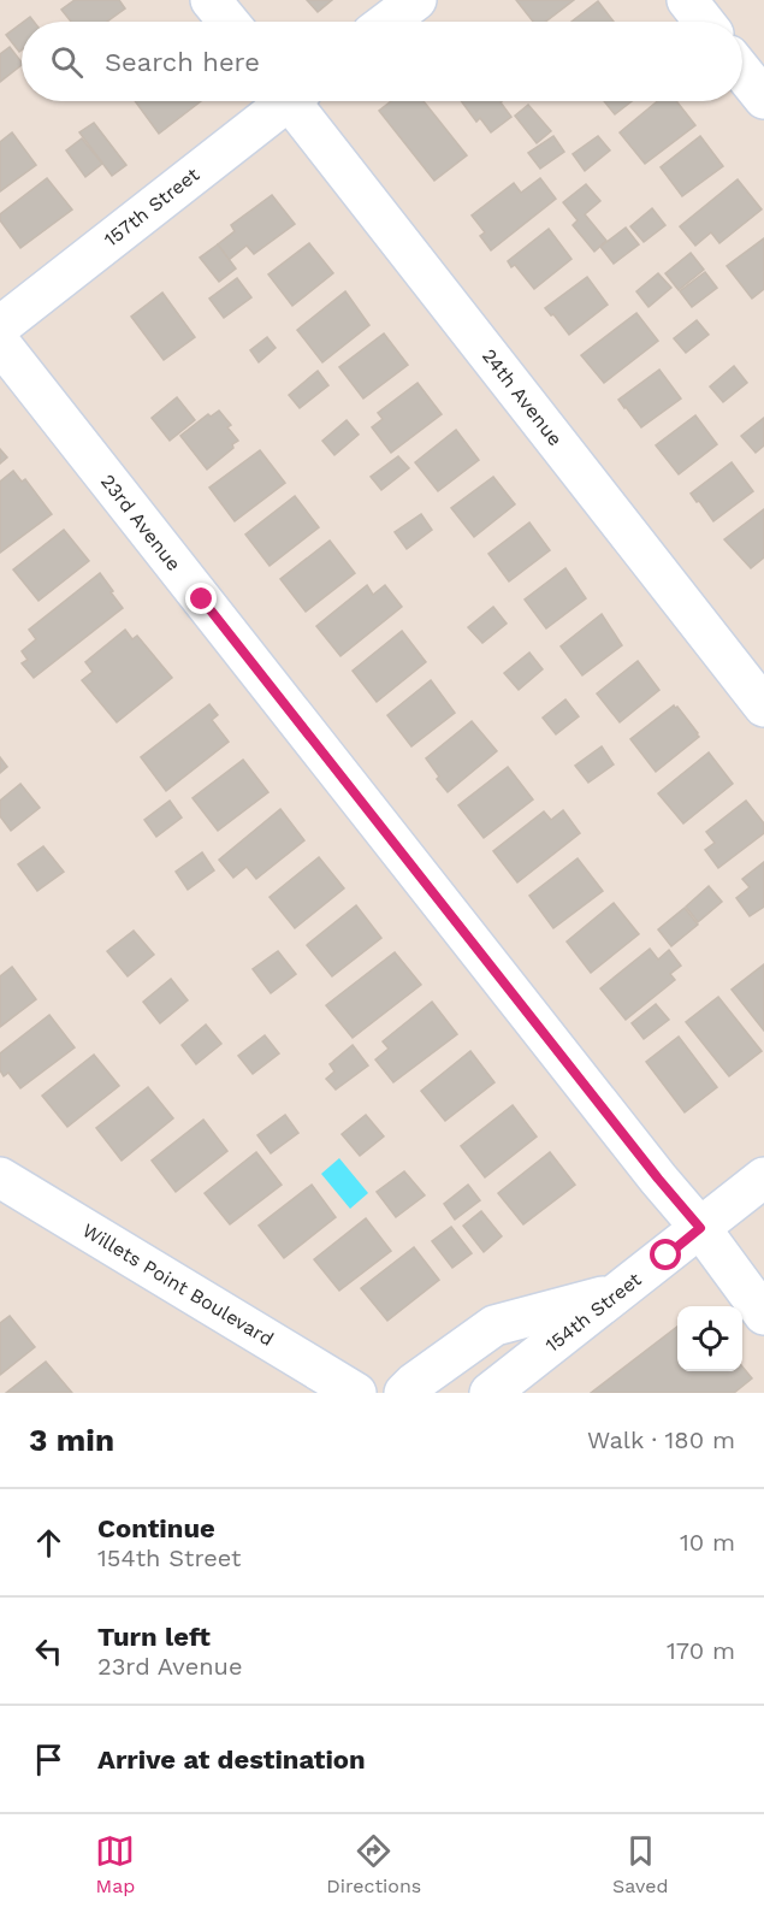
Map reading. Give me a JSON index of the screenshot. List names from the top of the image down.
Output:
{
  "streets": {
    "street": [
      "157th Street",
      "24th Avenue",
      "23rd Avenue",
      "Willets Point Boulevard",
      "154th Street"
    ]
  },
  "crossings": [
    ["23rd Avenue", "154th Street"]
  ],
  "page": {
    "search": "Search here",
    "heading": ["3 min", "Walk · 180 m"],
    "list": [
      ["Continue", "154th Street", "10 m"],
      ["Turn left", "23rd Avenue", "170 m"],
      "Arrive at destination"
    ],
    "nav": ["Map", "Directions", "Saved"]
  }
}
